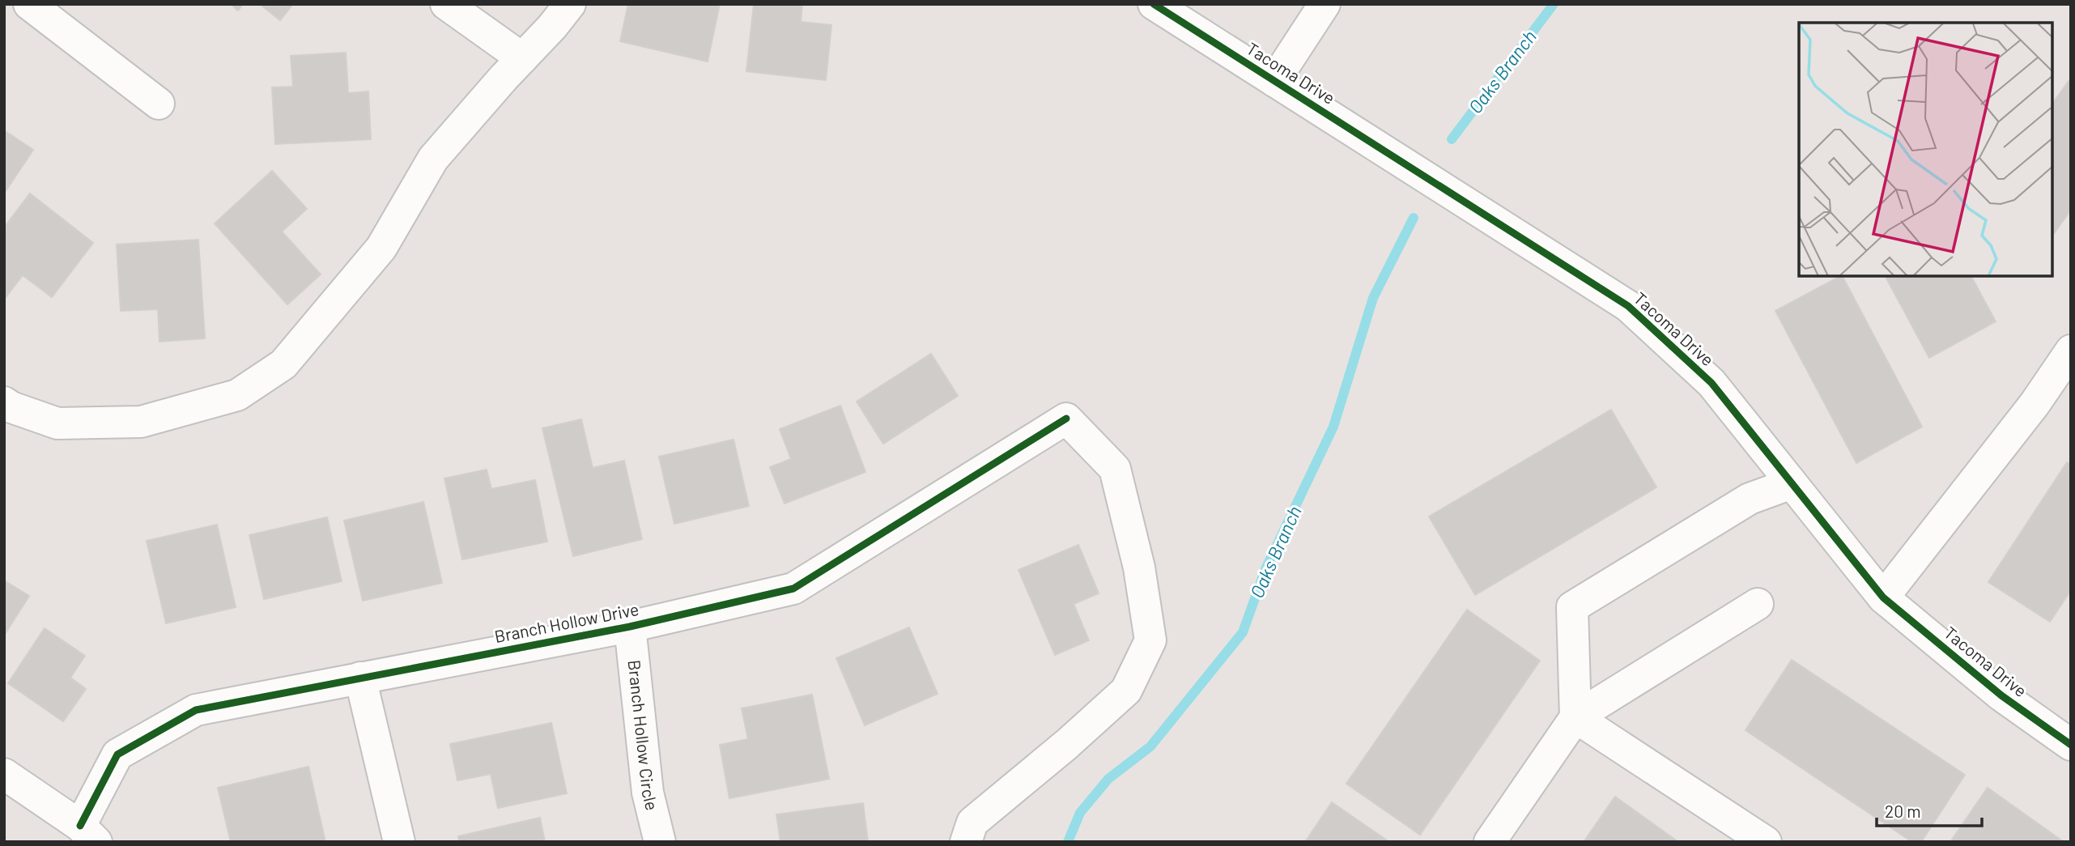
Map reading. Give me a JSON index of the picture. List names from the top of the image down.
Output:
{
  "streets": {
    "street": ["Tacoma Drive", "Branch Hollow Drive", "Branch Hollow Circle"]
  },
  "crossings": [
    ["Branch Hollow Drive", "Branch Hollow Circle"]
  ],
  "water": ["Oaks Branch"],
  "scale_bar": "20 m"
}
